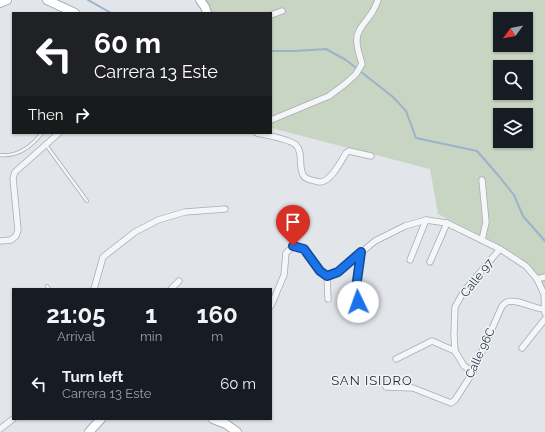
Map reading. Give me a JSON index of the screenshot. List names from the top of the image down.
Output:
{
  "streets": {
    "street": ["Calle 97", "Calle 96C"]
  },
  "districts": ["SAN ISIDRO"],
  "north": "bottom left",
  "page": {
    "turn": ["60 m", "Carrera 13 Este"],
    "then": "Then",
    "eta": [
      "21:05",
      "Arrival",
      "1",
      "min",
      "160",
      "m"
    ],
    "list": [
      {
        "name": "Turn left",
        "note": "Carrera 13 Este",
        "value": "60 m"
      }
    ]
  }
}
